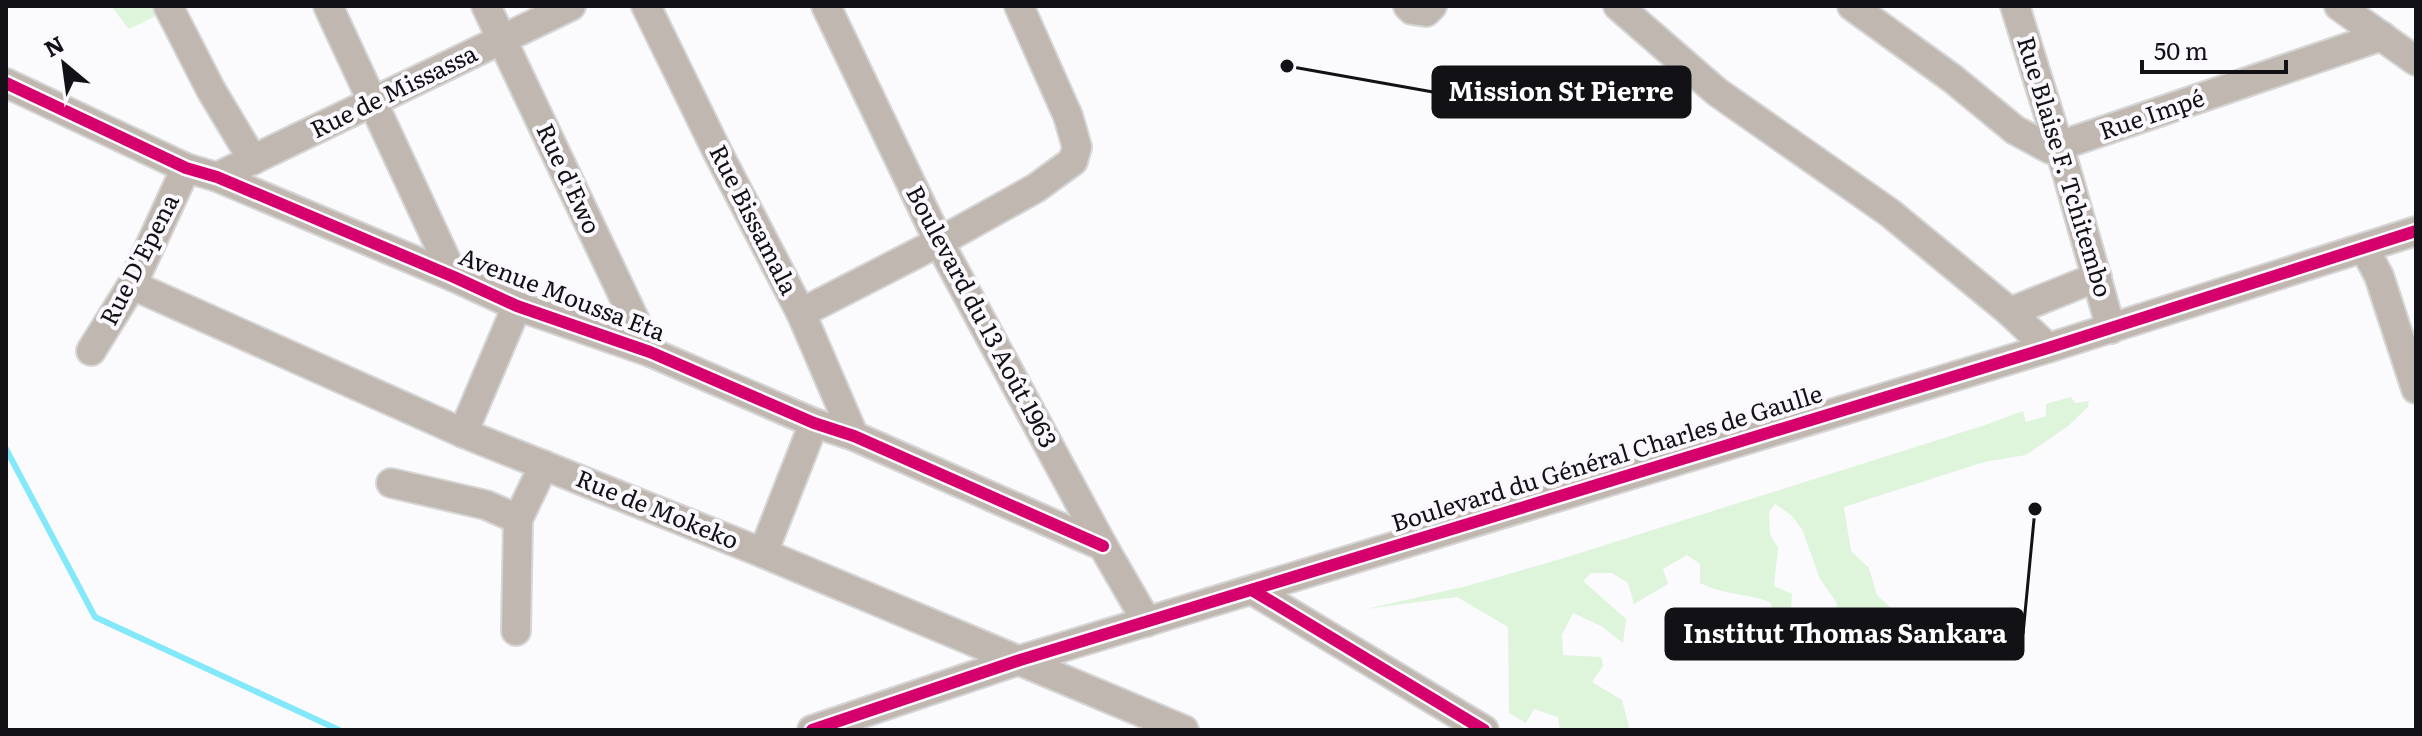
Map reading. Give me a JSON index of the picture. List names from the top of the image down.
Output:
{
  "streets": {
    "street": [
      "Rue de Missassa",
      "Rue Impé",
      "Rue Blaise F. Tchitembo",
      "Rue d'Ewo",
      "Rue Bissamala",
      "Rue D'Epena",
      "Avenue Moussa Eta",
      "Boulevard du 13 Août 1963",
      "Boulevard du Général Charles de Gaulle",
      "Rue de Mokeko"
    ]
  },
  "crossings": [
    ["Rue de Missassa", "Rue d'Ewo"],
    ["Rue de Missassa", "Avenue Moussa Eta"],
    ["Rue Impé", "Rue Blaise F. Tchitembo"],
    ["Rue Blaise F. Tchitembo", "Boulevard du Général Charles de Gaulle"],
    ["Rue d'Ewo", "Avenue Moussa Eta"],
    ["Rue Bissamala", "Avenue Moussa Eta"],
    ["Rue D'Epena", "Avenue Moussa Eta"],
    ["Rue D'Epena", "Rue de Mokeko"],
    ["Avenue Moussa Eta", "Boulevard du 13 Août 1963"],
    ["Boulevard du 13 Août 1963", "Boulevard du Général Charles de Gaulle"],
    ["Boulevard du Général Charles de Gaulle", "Rue de Mokeko"]
  ],
  "places": ["Mission St Pierre", "Institut Thomas Sankara"],
  "scale_bar": "50 m",
  "north": "top left"
}
